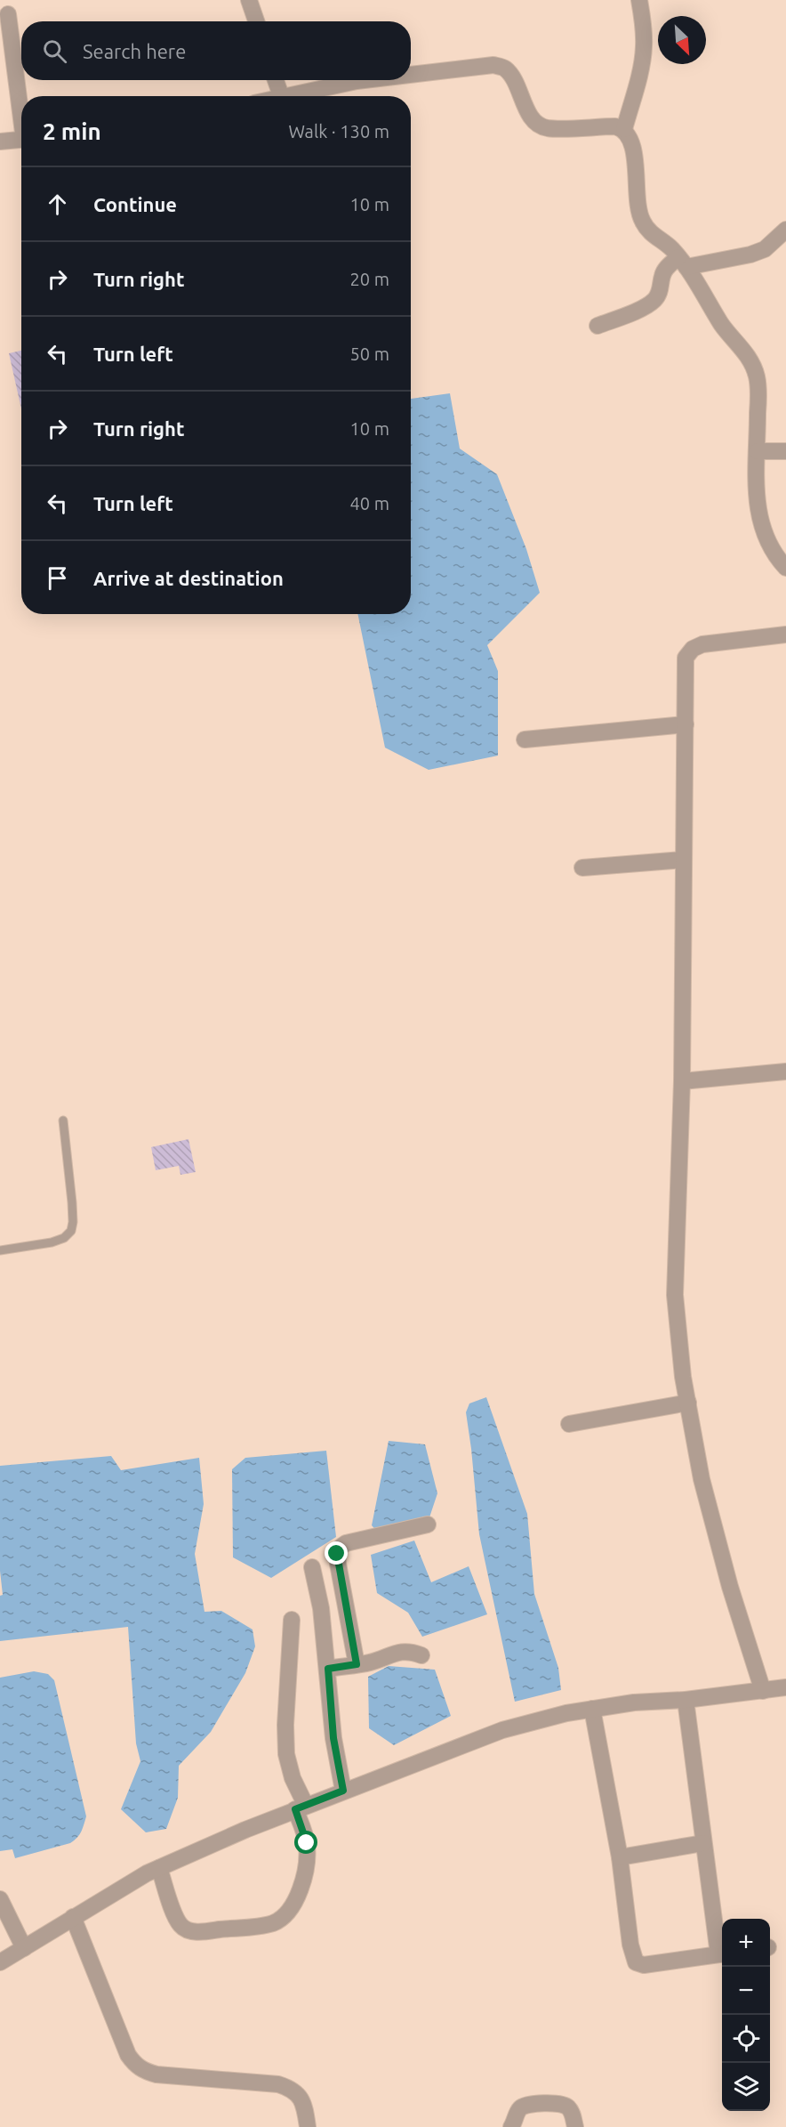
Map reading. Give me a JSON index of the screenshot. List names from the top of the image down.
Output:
{
  "north": "bottom right",
  "page": {
    "search": "Search here",
    "heading": ["2 min", "Walk · 130 m"],
    "list": [
      ["Continue", "10 m"],
      ["Turn right", "20 m"],
      ["Turn left", "50 m"],
      ["Turn right", "10 m"],
      ["Turn left", "40 m"],
      "Arrive at destination"
    ],
    "map_buttons": ["+", "−"]
  }
}
